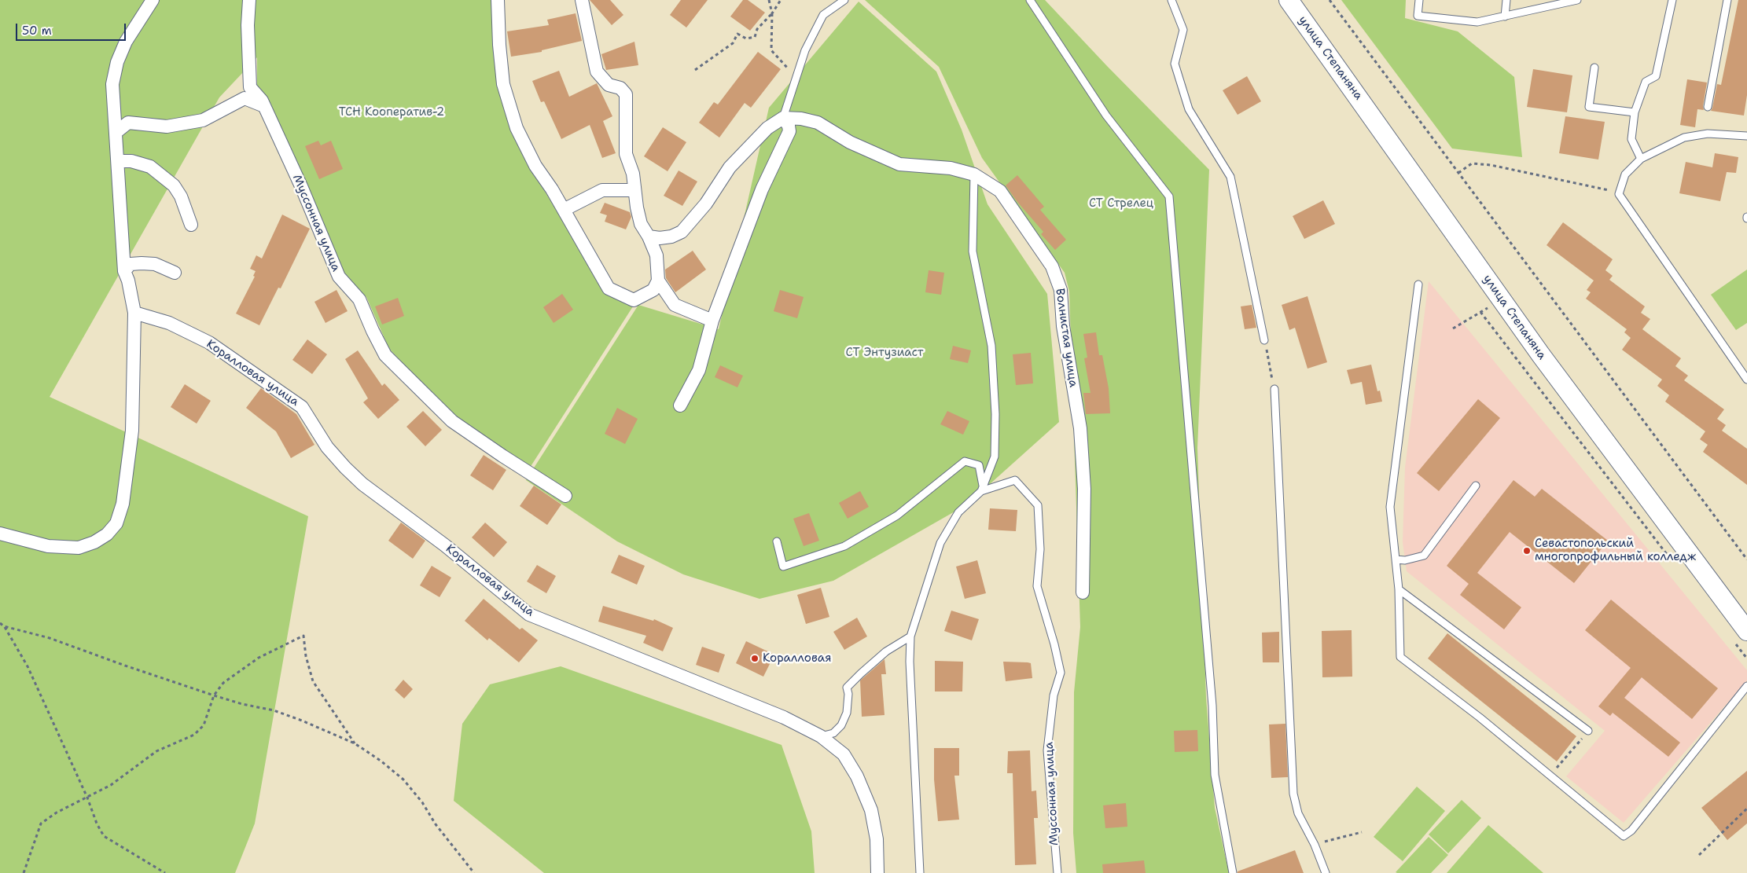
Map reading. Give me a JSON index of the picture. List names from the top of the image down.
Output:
{
  "streets": {
    "main road": ["улица Степаняна"],
    "street": ["Муссонная улица", "Волнистая улица", "Коралловая улица"]
  },
  "parks": ["ТСН Кооператив-2", "СТ Стрелец", "СТ Энтузиаст"],
  "places": ["Севастопольский многопрофильный колледж", "Коралловая"],
  "scale_bar": "50 m"
}
